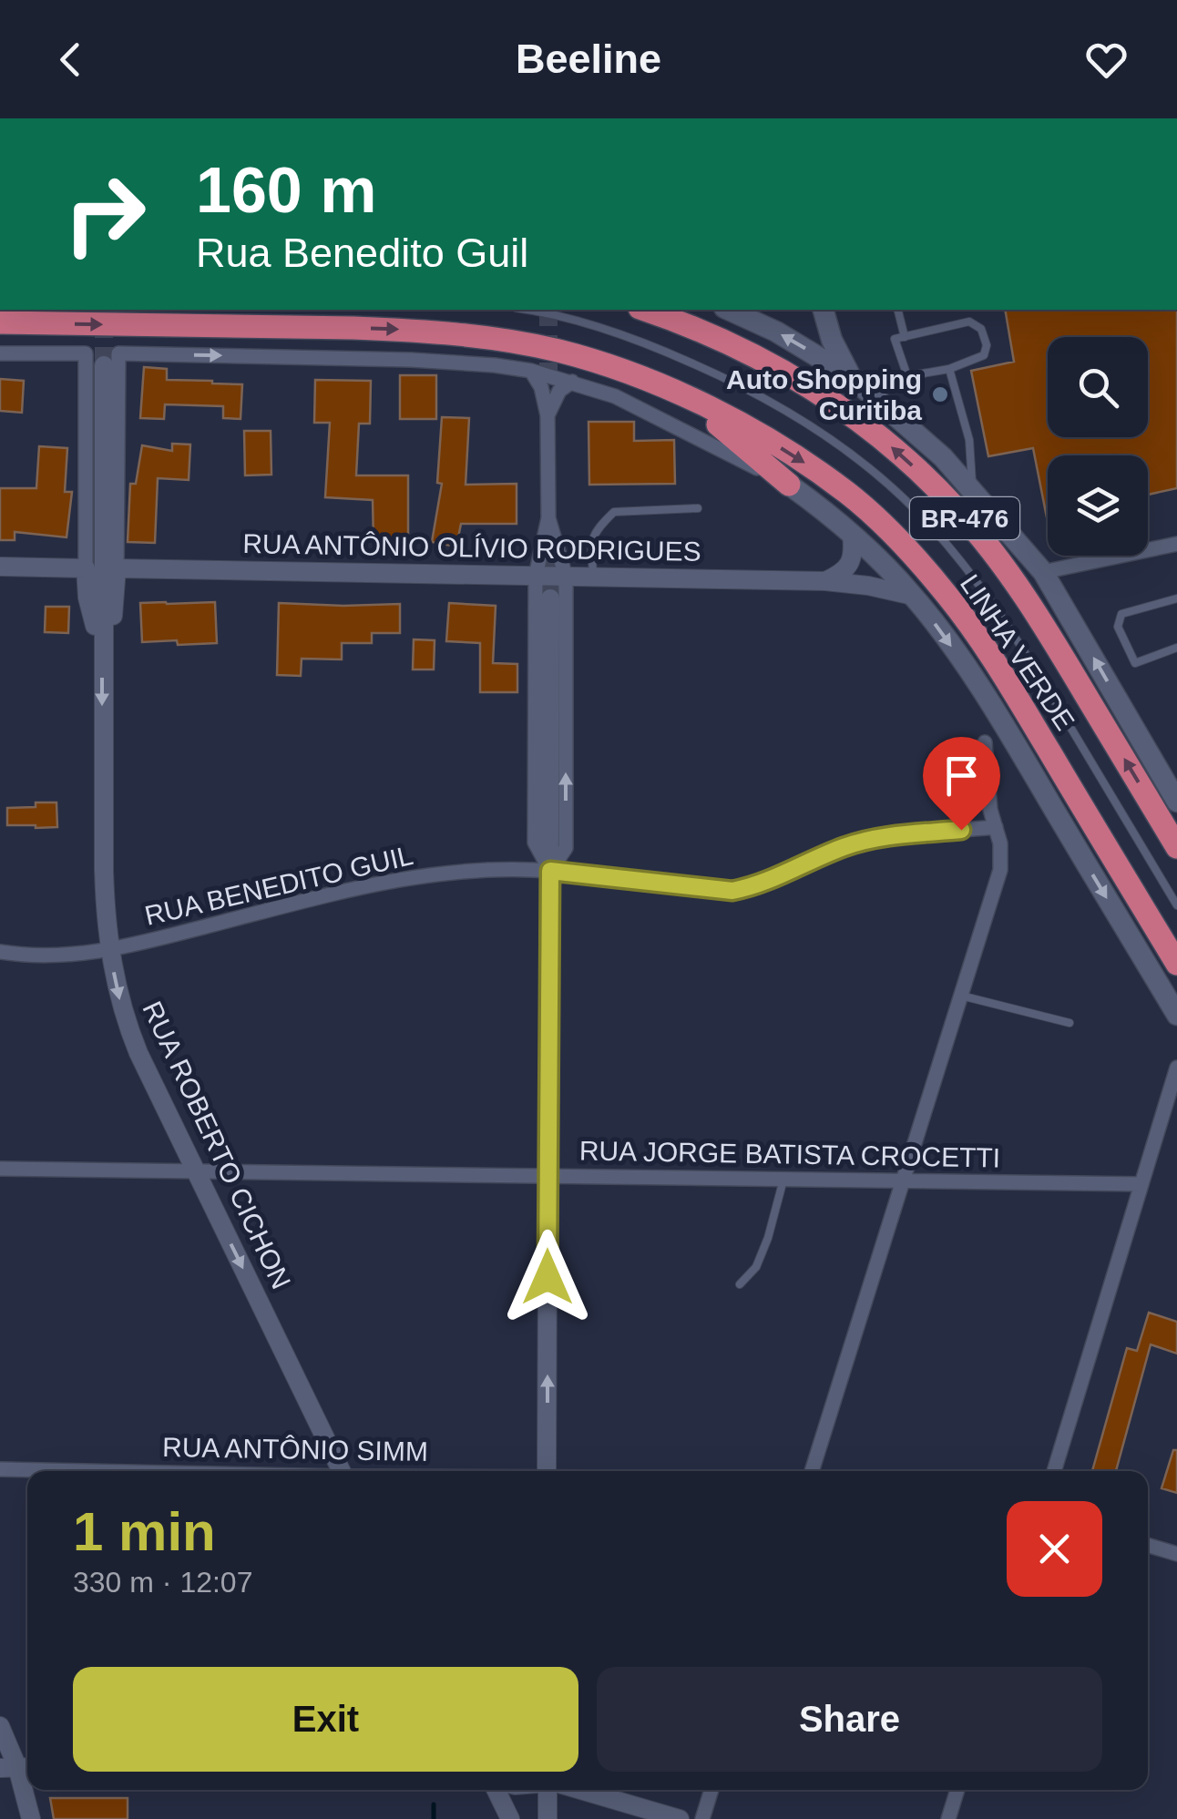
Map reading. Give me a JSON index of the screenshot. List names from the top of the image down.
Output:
{
  "streets": {
    "highway": ["BR-476", "LINHA VERDE"],
    "street": [
      "RUA ANTÔNIO OLÍVIO RODRIGUES",
      "RUA BENEDITO GUIL",
      "RUA ROBERTO CICHON",
      "RUA JORGE BATISTA CROCETTI",
      "RUA ANTÔNIO SIMM"
    ]
  },
  "crossings": [
    ["RUA ANTÔNIO OLÍVIO RODRIGUES", "LINHA VERDE"],
    ["LINHA VERDE", "RUA ROBERTO CICHON"],
    ["RUA BENEDITO GUIL", "RUA ROBERTO CICHON"],
    ["RUA ROBERTO CICHON", "RUA JORGE BATISTA CROCETTI"]
  ],
  "one_way": ["RUA ROBERTO CICHON"],
  "places": ["Auto Shopping Curitiba"],
  "page": {
    "header": "Beeline",
    "turn": ["160 m", "Rua Benedito Guil"],
    "heading": ["1 min", "330 m · 12:07"],
    "buttons": ["Exit", "Share"]
  }
}
